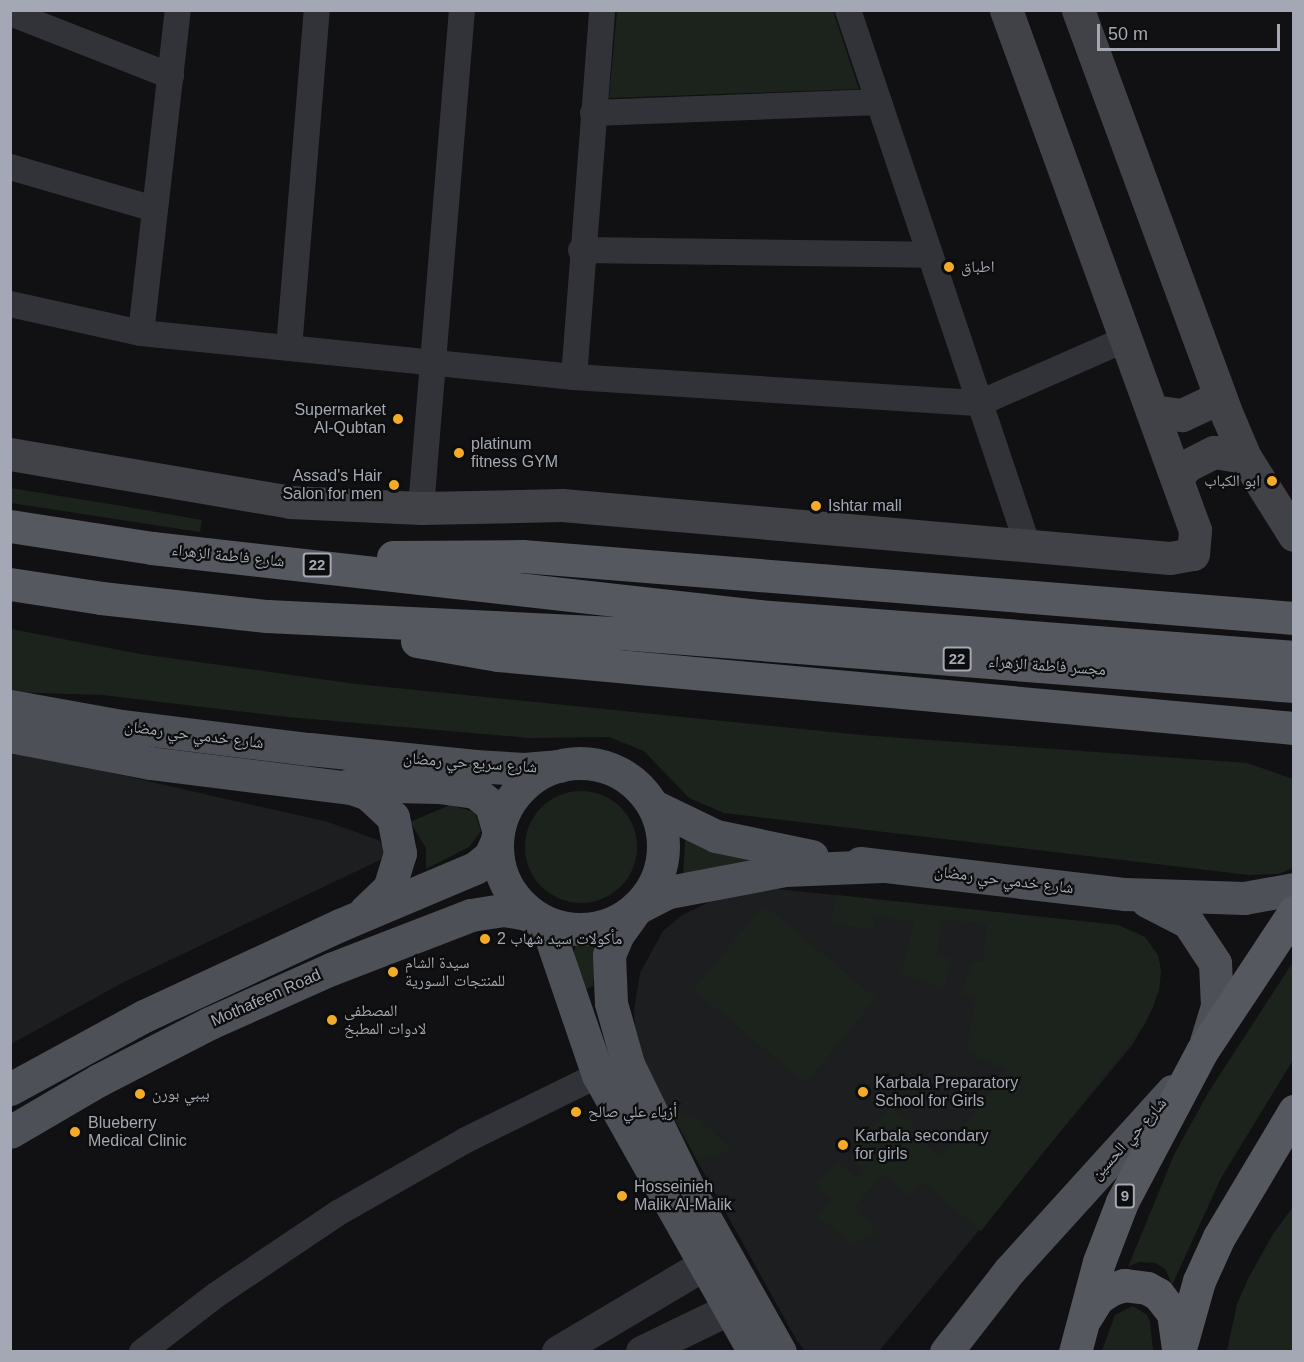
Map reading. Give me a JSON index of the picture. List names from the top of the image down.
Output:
{
  "streets": {
    "highway": [
      "شارع فاطمة الزهراء",
      "22",
      "مجسر فاطمة الزهراء",
      "شارع حي الحسين",
      "9"
    ],
    "main road": ["شارع خدمي حي رمضان", "شارع سريع حي رمضان", "Mothafeen Road"]
  },
  "crossings": [
    ["شارع فاطمة الزهراء", "22"],
    ["شارع فاطمة الزهراء", "مجسر فاطمة الزهراء"],
    ["22", "مجسر فاطمة الزهراء"],
    ["شارع خدمي حي رمضان", "شارع سريع حي رمضان"],
    ["شارع سريع حي رمضان", "Mothafeen Road"],
    ["شارع حي الحسين", "9"]
  ],
  "places": [
    "اطباق",
    "Supermarket Al-Qubtan",
    "platinum fitness GYM",
    "ابو الكباب",
    "Assad's Hair Salon for men",
    "Ishtar mall",
    "مأكولات سيد شهاب 2",
    "سيدة الشام للمنتجات السورية",
    "المصطفى لادوات المطبخ",
    "Karbala Preparatory School for Girls",
    "بيبي بورن",
    "أزياء علي صالح",
    "Blueberry Medical Clinic",
    "Karbala secondary for girls",
    "Hosseinieh Malik Al-Malik"
  ],
  "scale_bar": "50 m"
}
